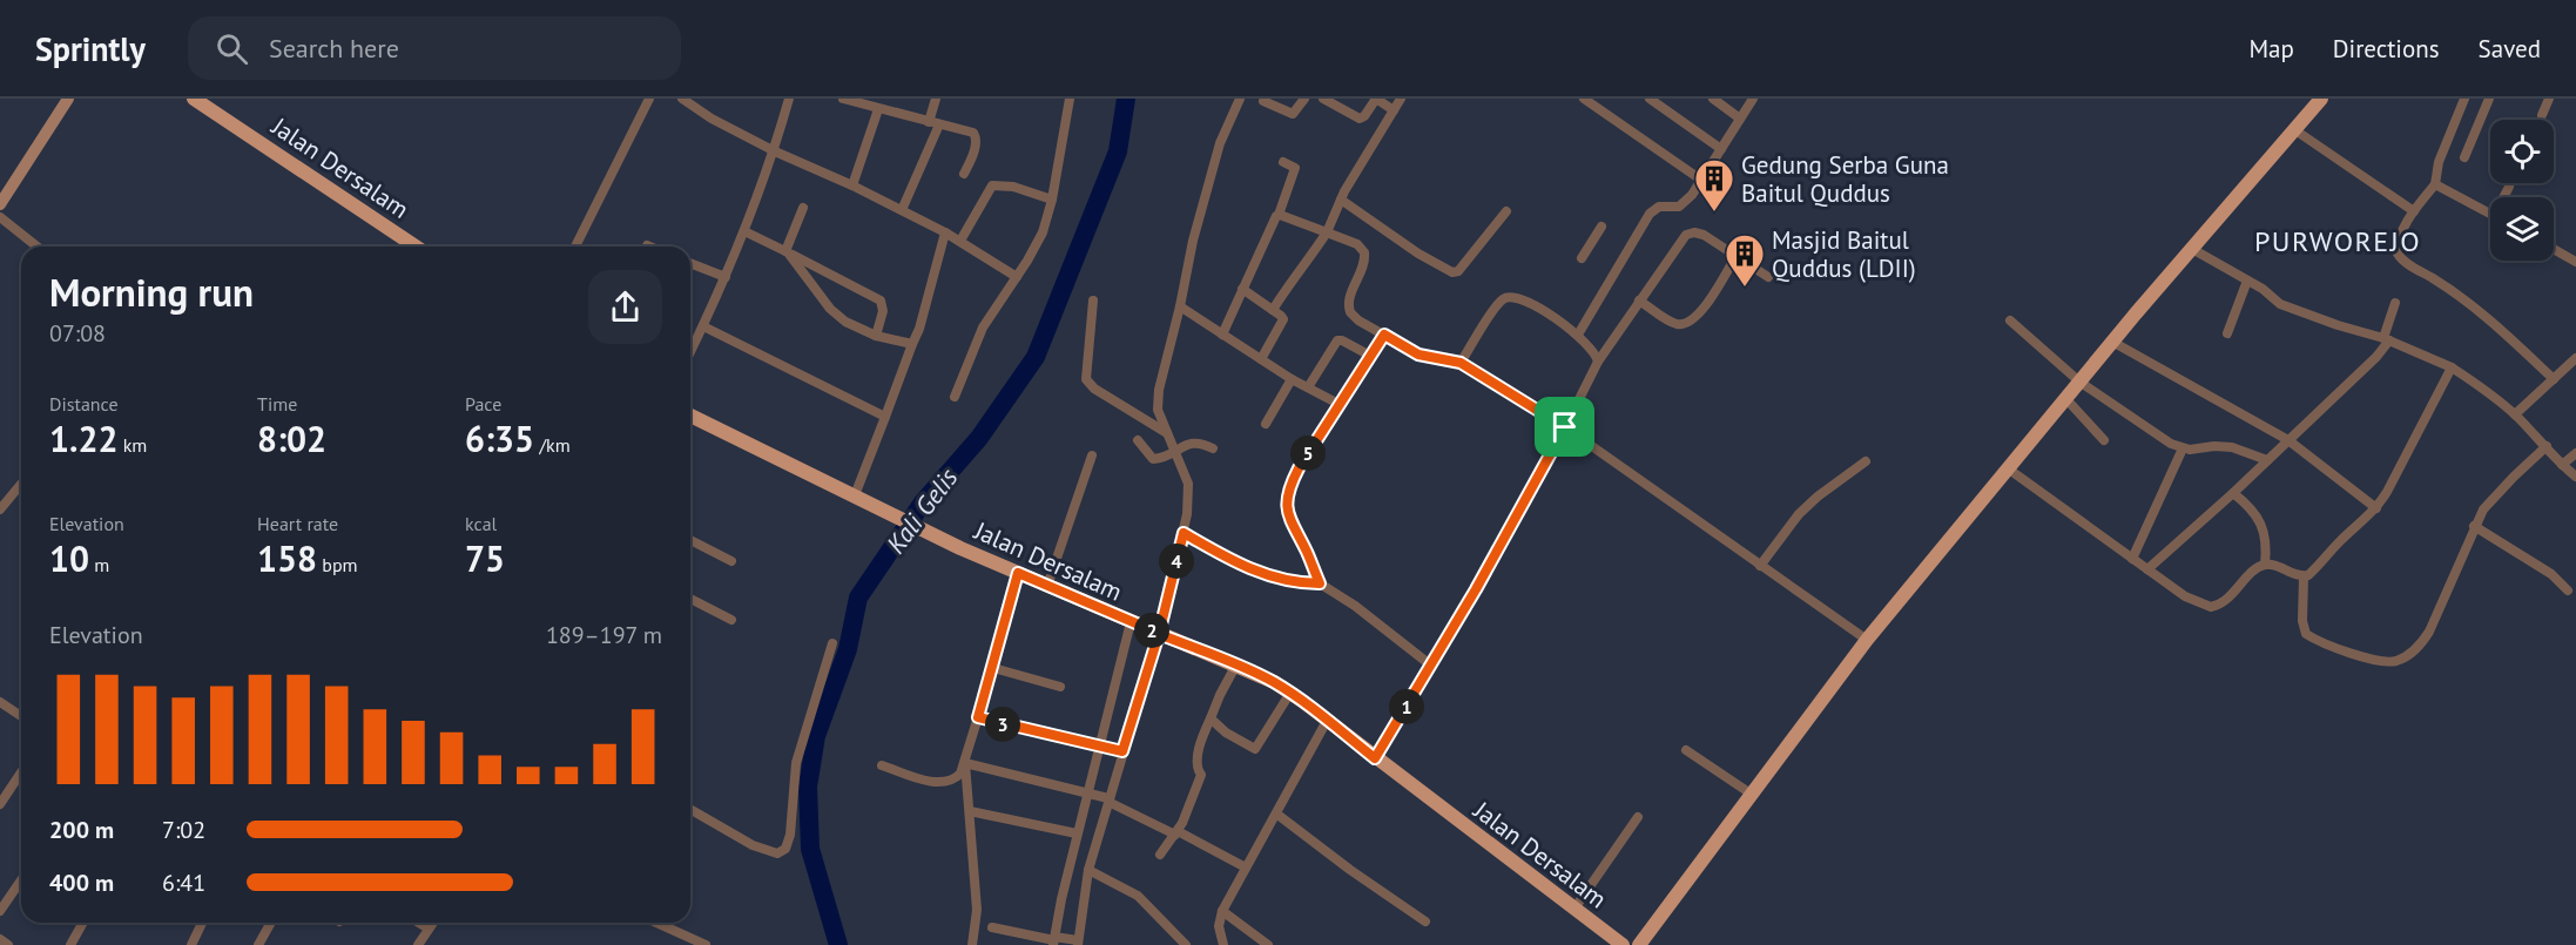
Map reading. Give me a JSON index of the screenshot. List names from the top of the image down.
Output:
{
  "streets": {
    "main road": ["Jalan Dersalam"]
  },
  "districts": ["PURWOREJO"],
  "water": ["Kali Gelis"],
  "places": {
    "building": ["Gedung Serba Guna Baitul Quddus", "Masjid Baitul Quddus (LDII)"]
  },
  "page": {
    "header": "Sprintly",
    "search": "Search here",
    "nav": ["Map", "Directions", "Saved"],
    "heading": ["Morning run", "07:08"],
    "stats": [
      ["Distance", "1.22 km"],
      ["Time", "8:02"],
      ["Pace", "6:35 /km"],
      ["Elevation", "10 m"],
      ["Heart rate", "158 bpm"],
      ["kcal", "75"]
    ],
    "pins": [
      "5",
      "4",
      "2",
      "1",
      "3"
    ],
    "chart": ["Elevation", "189–197 m"],
    "list": [
      {
        "name": "200 m",
        "note": "7:02"
      },
      {
        "name": "400 m",
        "note": "6:41"
      }
    ]
  }
}
